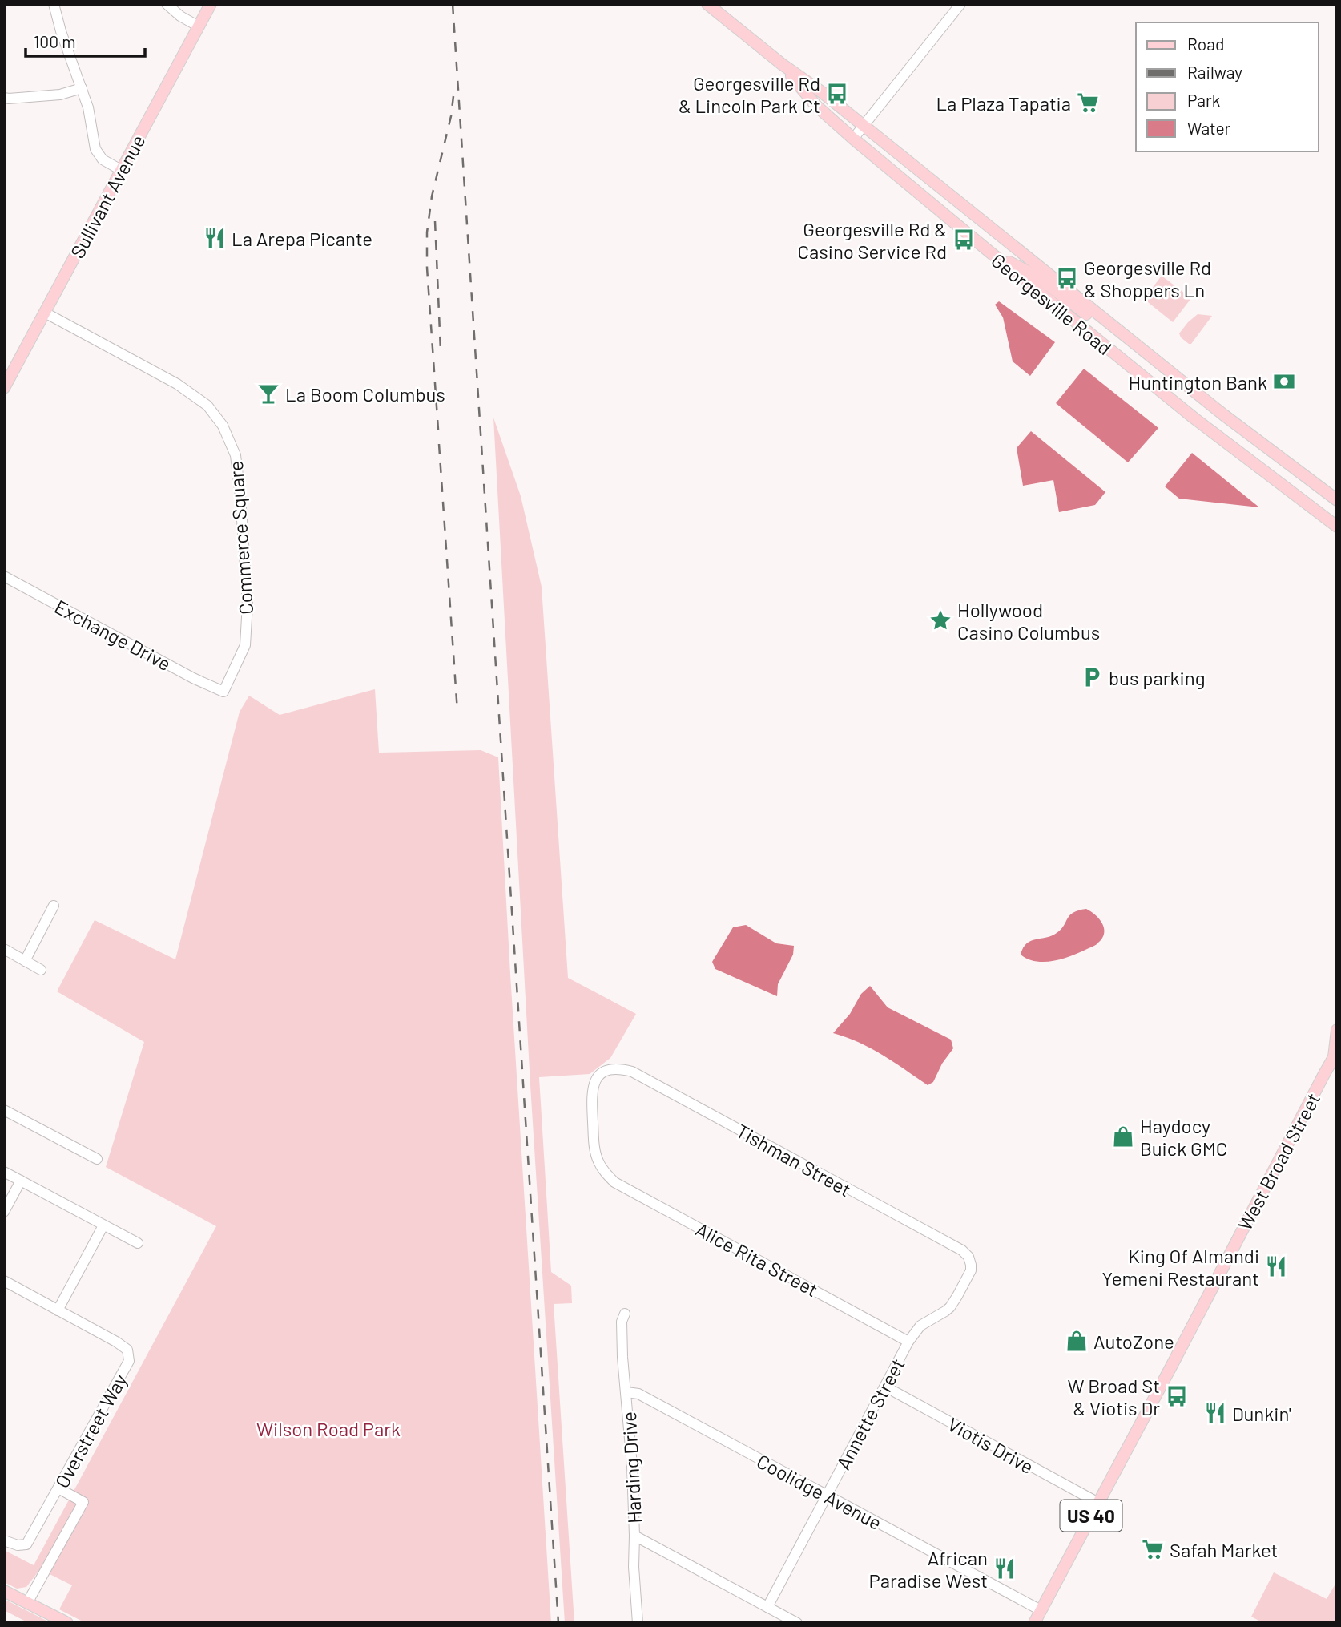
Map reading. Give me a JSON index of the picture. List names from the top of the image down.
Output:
{
  "streets": {
    "main road": [
      "Sullivant Avenue",
      "Georgesville Road",
      "West Broad Street",
      "US 40"
    ],
    "street": [
      "Commerce Square",
      "Exchange Drive",
      "Tishman Street",
      "Alice Rita Street",
      "Annette Street",
      "Overstreet Way",
      "Viotis Drive",
      "Harding Drive",
      "Coolidge Avenue"
    ]
  },
  "crossings": [
    ["Sullivant Avenue", "Commerce Square"],
    ["Commerce Square", "Exchange Drive"],
    ["Tishman Street", "Alice Rita Street"],
    ["Tishman Street", "Annette Street"],
    ["West Broad Street", "Viotis Drive"],
    ["West Broad Street", "Coolidge Avenue"],
    ["Alice Rita Street", "Annette Street"],
    ["Annette Street", "Viotis Drive"],
    ["Annette Street", "Coolidge Avenue"],
    ["Harding Drive", "Coolidge Avenue"]
  ],
  "parks": ["Wilson Road Park"],
  "places": {
    "bus stop": [
      "Georgesville Rd & Lincoln Park Ct",
      "Georgesville Rd & Casino Service Rd",
      "Georgesville Rd & Shoppers Ln",
      "W Broad St & Viotis Dr"
    ],
    "supermarket": ["La Plaza Tapatia", "Safah Market"],
    "restaurant": [
      "La Arepa Picante",
      "King Of Almandi Yemeni Restaurant",
      "Dunkin'",
      "African Paradise West"
    ],
    "bank": ["Huntington Bank"],
    "bar": ["La Boom Columbus"],
    "place": ["Hollywood Casino Columbus"],
    "parking": ["bus parking"],
    "shop": ["Haydocy Buick GMC", "AutoZone"]
  },
  "legend": [
    "Road",
    "Railway",
    "Park",
    "Water"
  ],
  "scale_bar": "100 m"
}
